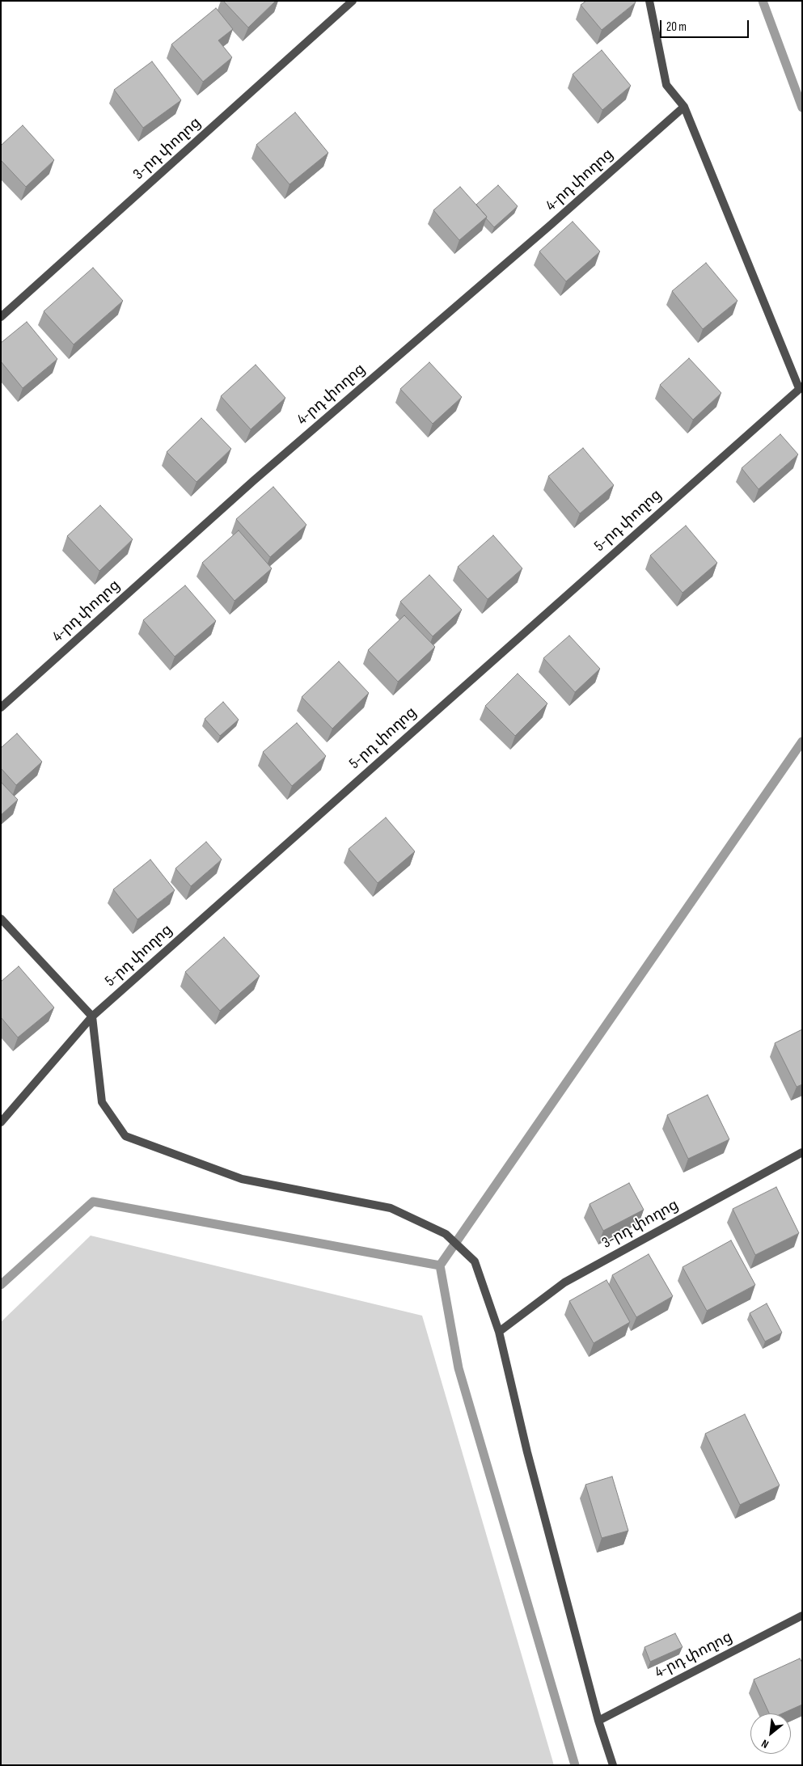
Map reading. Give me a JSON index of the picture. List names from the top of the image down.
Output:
{
  "streets": {
    "street": ["3-րդ փողոց", "4-րդ փողոց", "5-րդ փողոց"]
  },
  "scale_bar": "20 m",
  "north": "bottom left"
}
